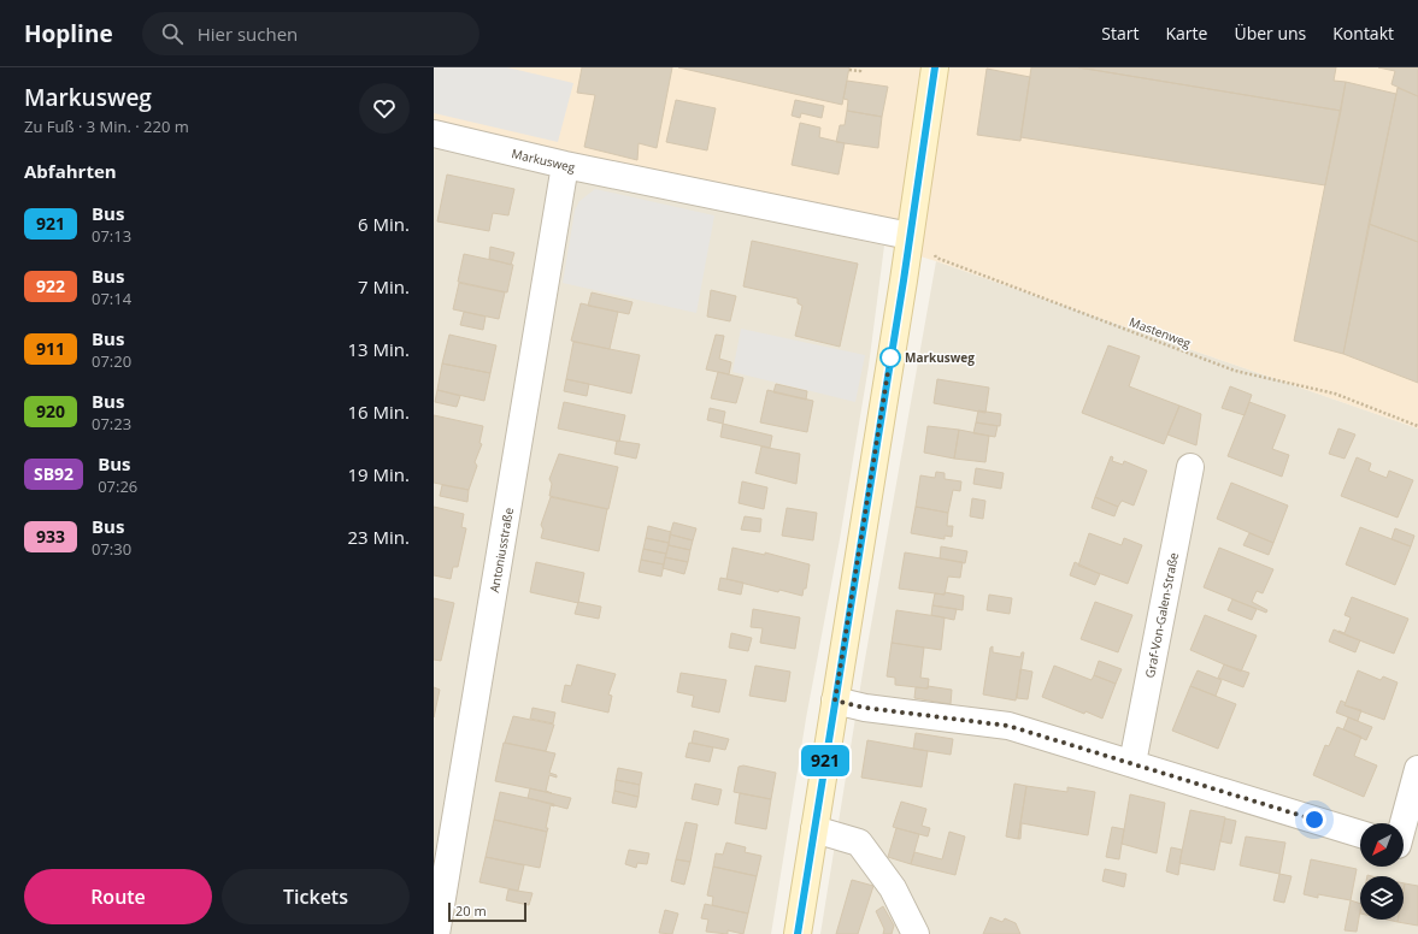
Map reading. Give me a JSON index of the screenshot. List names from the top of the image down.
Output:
{
  "streets": {
    "street": ["Markusweg", "Antoniusstraße", "Graf-Von-Galen-Straße"],
    "path": ["Mastenweg"]
  },
  "crossings": [
    ["Markusweg", "Mastenweg"],
    ["Markusweg", "Antoniusstraße"]
  ],
  "places": ["Markusweg"],
  "lines": ["bus line 921"],
  "scale_bar": "20 m",
  "north": "bottom left",
  "page": {
    "header": "Hopline",
    "search": "Hier suchen",
    "nav": [
      "Start",
      "Karte",
      "Über uns",
      "Kontakt"
    ],
    "heading": [
      ["Markusweg", "Zu Fuß · 3 Min. · 220 m"],
      "Abfahrten"
    ],
    "on_map": "921",
    "list": [
      {
        "mark": "921",
        "name": "Bus",
        "note": "07:13",
        "value": "6 Min."
      },
      {
        "mark": "922",
        "name": "Bus",
        "note": "07:14",
        "value": "7 Min."
      },
      {
        "mark": "911",
        "name": "Bus",
        "note": "07:20",
        "value": "13 Min."
      },
      {
        "mark": "920",
        "name": "Bus",
        "note": "07:23",
        "value": "16 Min."
      },
      {
        "mark": "SB92",
        "name": "Bus",
        "note": "07:26",
        "value": "19 Min."
      },
      {
        "mark": "933",
        "name": "Bus",
        "note": "07:30",
        "value": "23 Min."
      }
    ],
    "buttons": ["Route", "Tickets"],
    "scale": "20 m"
  }
}
